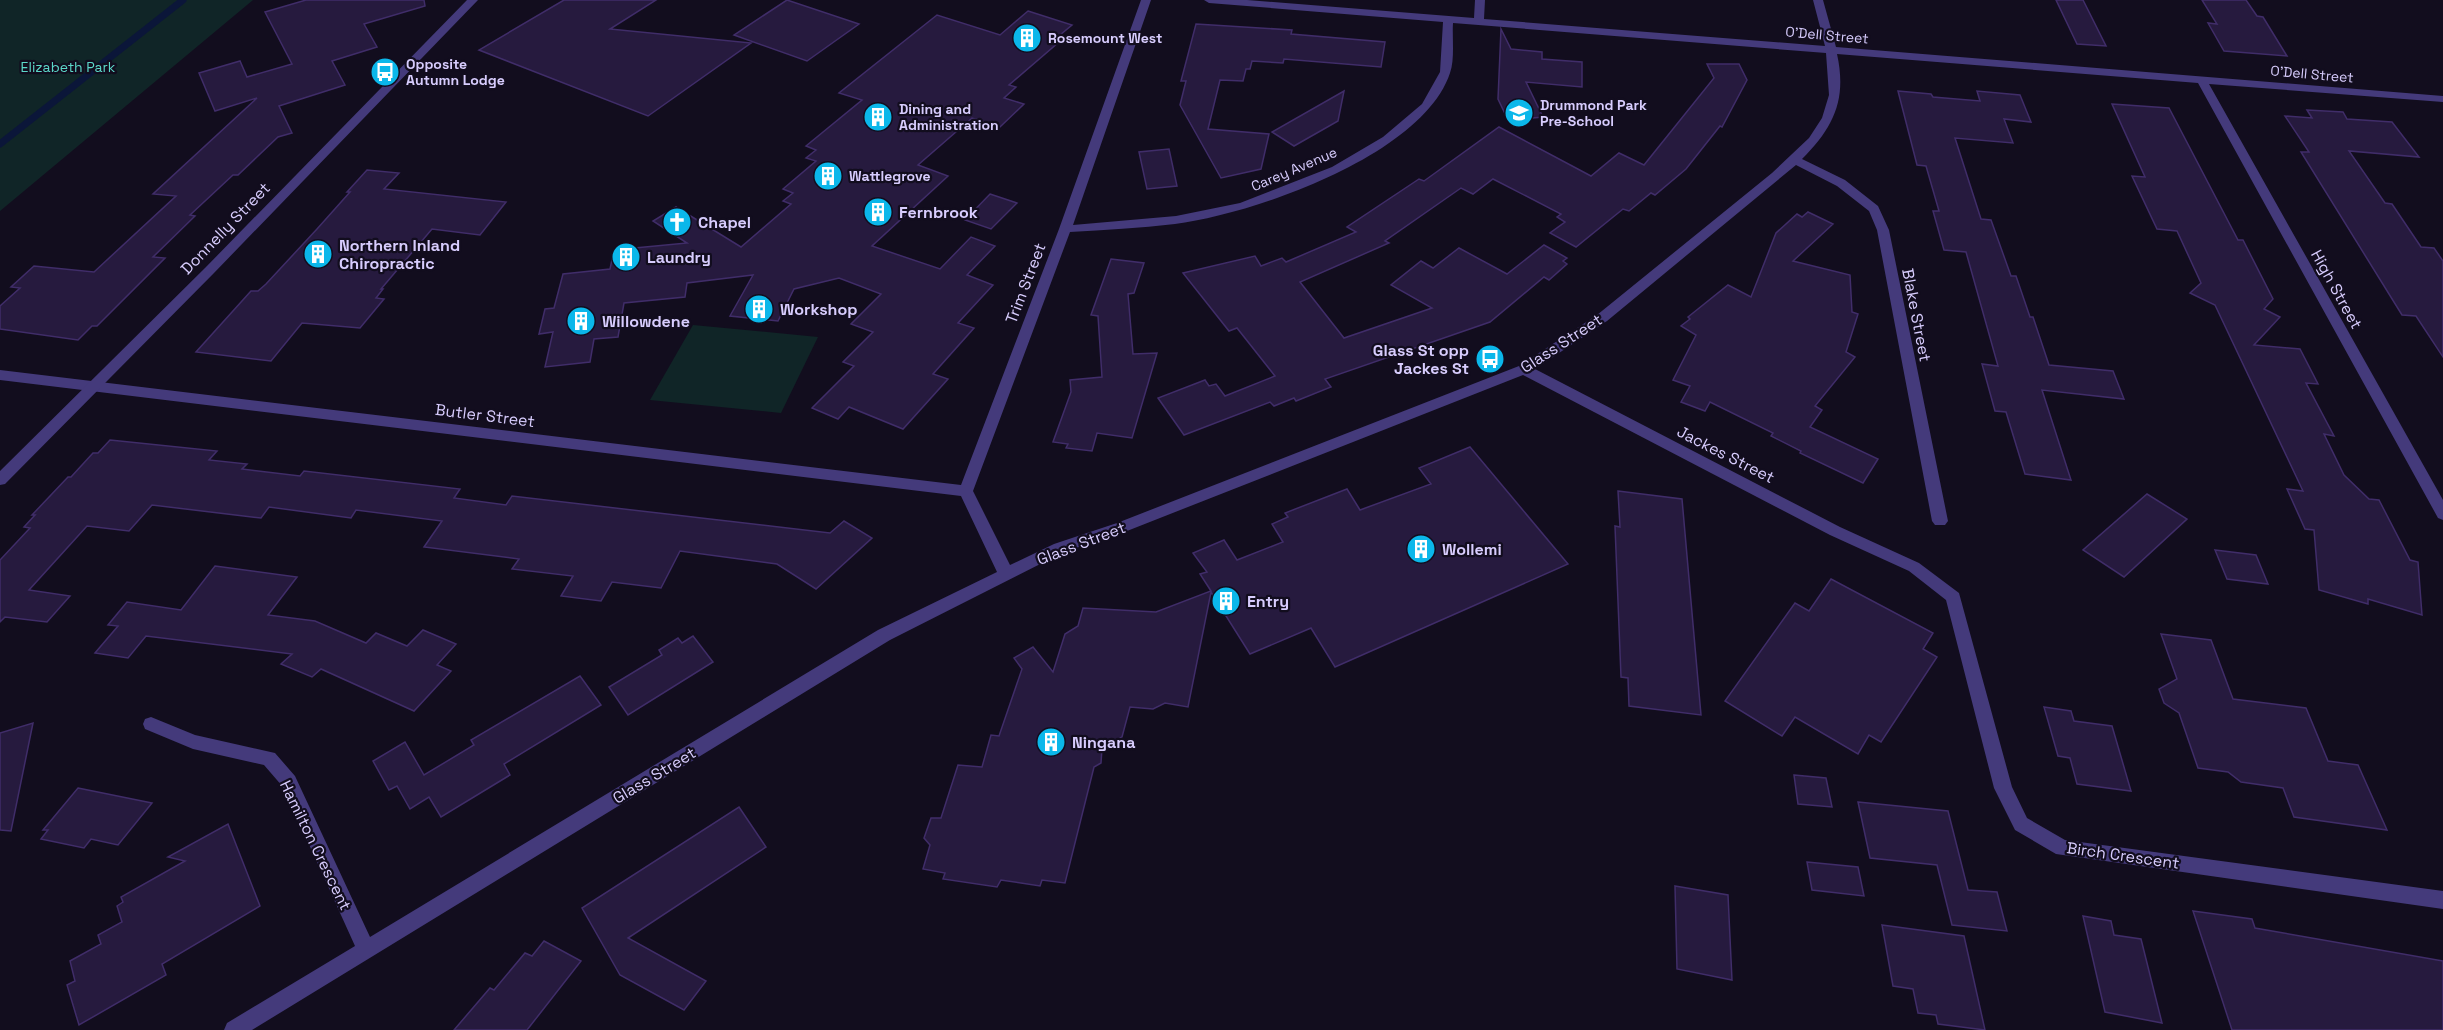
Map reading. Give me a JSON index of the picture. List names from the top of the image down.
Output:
{
  "streets": {
    "street": [
      "O'Dell Street",
      "Carey Avenue",
      "Donnelly Street",
      "Trim Street",
      "High Street",
      "Blake Street",
      "Glass Street",
      "Butler Street",
      "Jackes Street",
      "Hamilton Crescent",
      "Birch Crescent"
    ]
  },
  "crossings": [
    ["O'Dell Street", "Carey Avenue"],
    ["O'Dell Street", "High Street"],
    ["O'Dell Street", "Glass Street"],
    ["Carey Avenue", "Trim Street"],
    ["Donnelly Street", "Butler Street"],
    ["Trim Street", "Butler Street"],
    ["Blake Street", "Glass Street"],
    ["Glass Street", "Jackes Street"],
    ["Glass Street", "Hamilton Crescent"],
    ["Jackes Street", "Birch Crescent"]
  ],
  "parks": ["Elizabeth Park"],
  "places": {
    "building": [
      "Rosemount West",
      "Dining and Administration",
      "Wattlegrove",
      "Fernbrook",
      "Northern Inland Chiropractic",
      "Laundry",
      "Workshop",
      "Willowdene",
      "Wollemi",
      "Entry",
      "Ningana"
    ],
    "bus stop": ["Opposite Autumn Lodge", "Glass St opp Jackes St"],
    "school or university": ["Drummond Park Pre-School"],
    "church": ["Chapel"]
  }
}
